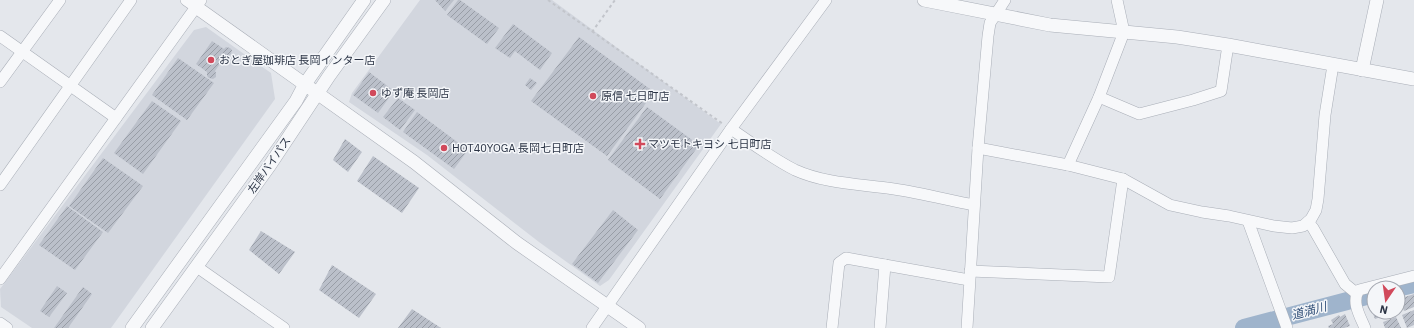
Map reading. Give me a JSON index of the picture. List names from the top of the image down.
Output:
{
  "streets": {
    "street": ["左岸バイパス"]
  },
  "water": ["道満川"],
  "places": {
    "other": [
      "おとぎ屋珈琲店 長岡インター店",
      "ゆず庵 長岡店",
      "原信 七日町店",
      "HOT40YOGA 長岡七日町店"
    ],
    "health": ["マツモトキヨシ 七日町店"]
  },
  "north": "bottom"
}
